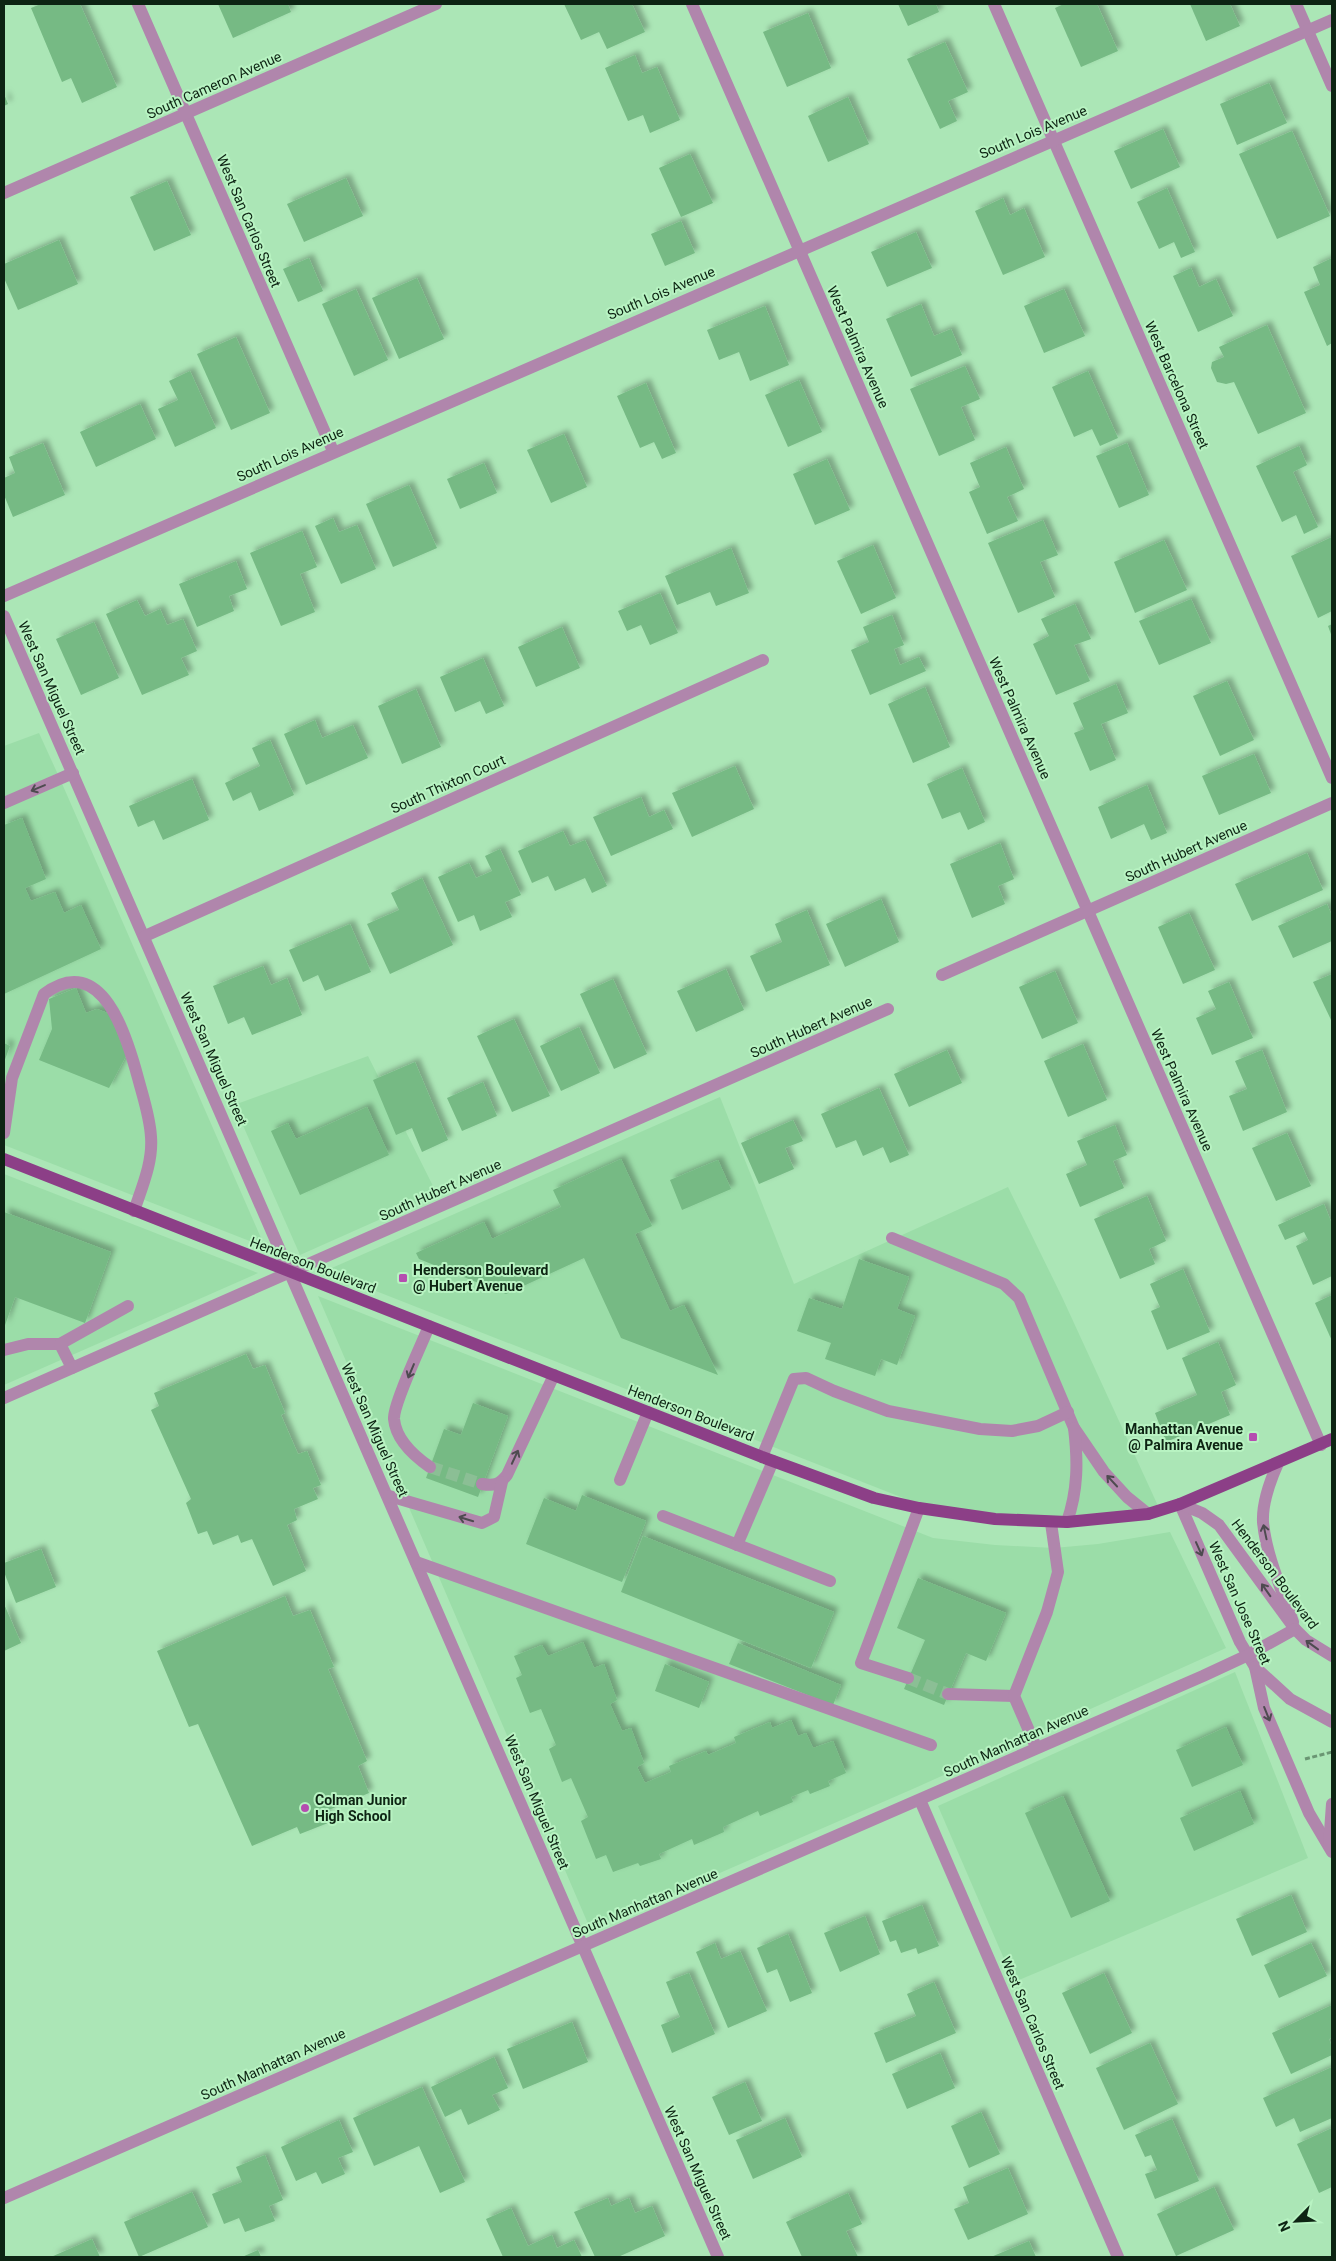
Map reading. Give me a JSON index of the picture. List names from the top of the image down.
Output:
{
  "streets": {
    "main road": ["Henderson Boulevard"],
    "street": [
      "South Cameron Avenue",
      "South Lois Avenue",
      "West San Carlos Street",
      "West Palmira Avenue",
      "West Barcelona Street",
      "West San Miguel Street",
      "South Thixton Court",
      "South Hubert Avenue",
      "West San Jose Street",
      "South Manhattan Avenue"
    ]
  },
  "crossings": [
    ["South Cameron Avenue", "West San Carlos Street"],
    ["South Lois Avenue", "West San Carlos Street"],
    ["South Lois Avenue", "West Palmira Avenue"],
    ["South Lois Avenue", "West Barcelona Street"],
    ["West San Carlos Street", "South Manhattan Avenue"],
    ["West Palmira Avenue", "South Hubert Avenue"],
    ["West San Miguel Street", "South Thixton Court"],
    ["West San Miguel Street", "South Hubert Avenue"],
    ["West San Miguel Street", "Henderson Boulevard"],
    ["West San Miguel Street", "South Manhattan Avenue"],
    ["South Hubert Avenue", "Henderson Boulevard"],
    ["Henderson Boulevard", "West San Jose Street"],
    ["Henderson Boulevard", "South Manhattan Avenue"],
    ["West San Jose Street", "South Manhattan Avenue"]
  ],
  "places": {
    "transit": ["Henderson Boulevard @ Hubert Avenue", "Manhattan Avenue @ Palmira Avenue"],
    "other": ["Colman Junior High School"]
  },
  "north": "bottom left"
}
